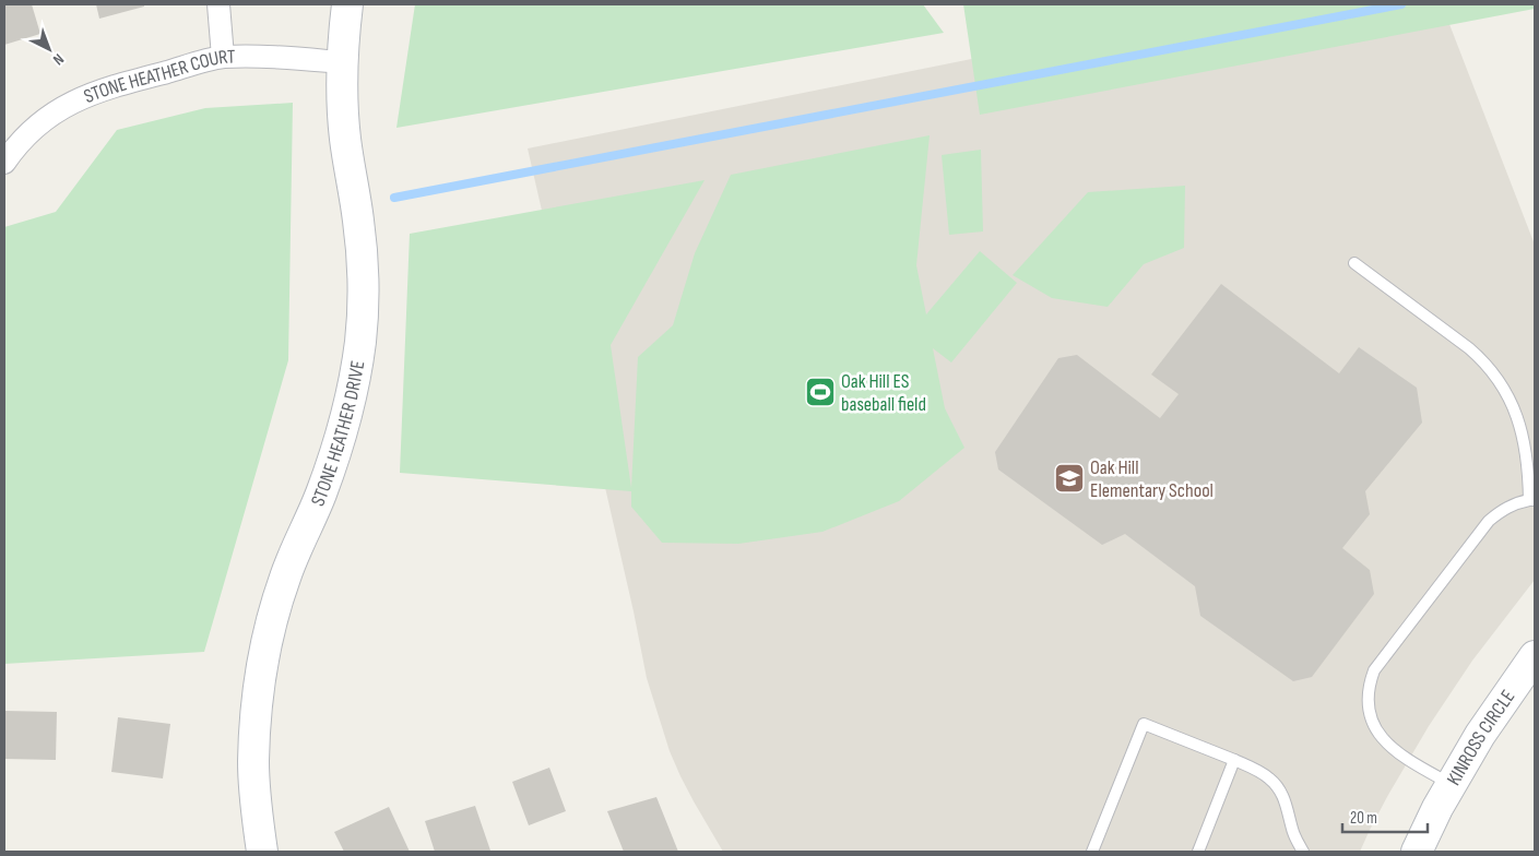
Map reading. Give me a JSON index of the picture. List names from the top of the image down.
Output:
{
  "streets": {
    "street": ["STONE HEATHER COURT", "STONE HEATHER DRIVE", "KINROSS CIRCLE"]
  },
  "crossings": [
    ["STONE HEATHER COURT", "STONE HEATHER DRIVE"]
  ],
  "places": {
    "sports": ["Oak Hill ES baseball field"],
    "school or university": ["Oak Hill Elementary School"]
  },
  "scale_bar": "20 m",
  "north": "bottom right"
}
